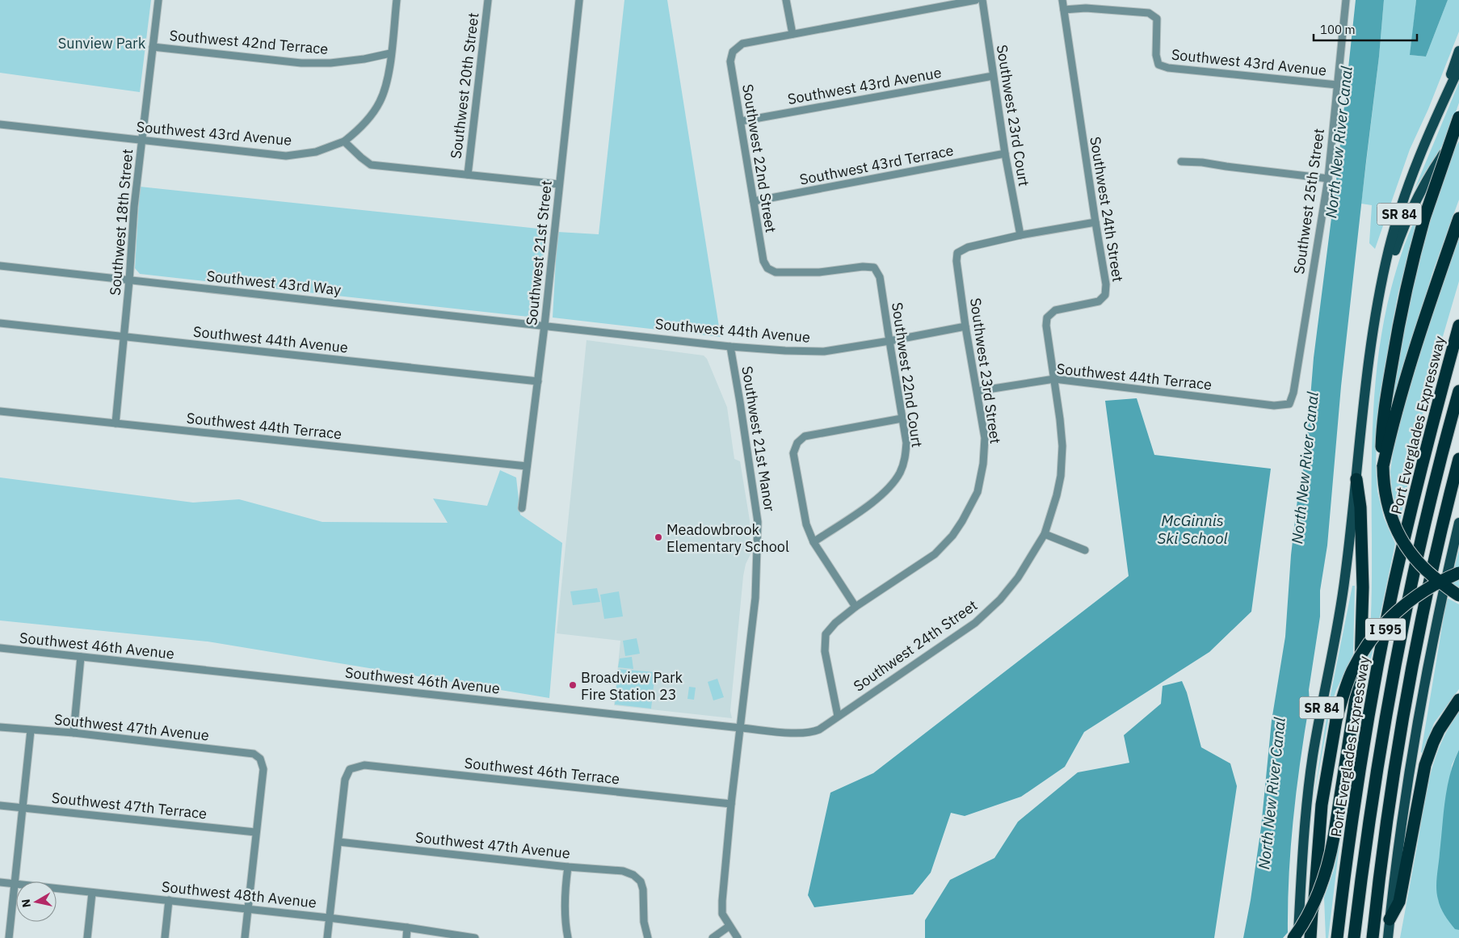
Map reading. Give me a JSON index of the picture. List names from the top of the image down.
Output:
{
  "streets": {
    "highway": ["Port Everglades Expressway", "I 595"],
    "main road": ["SR 84"],
    "street": [
      "Southwest 42nd Terrace",
      "Southwest 43rd Avenue",
      "Southwest 20th Street",
      "Southwest 23rd Court",
      "Southwest 22nd Street",
      "Southwest 43rd Terrace",
      "Southwest 25th Street",
      "Southwest 24th Street",
      "Southwest 18th Street",
      "Southwest 21st Street",
      "Southwest 43rd Way",
      "Southwest 44th Avenue",
      "Southwest 23rd Street",
      "Southwest 22nd Court",
      "Southwest 44th Terrace",
      "Southwest 21st Manor",
      "Southwest 46th Avenue",
      "Southwest 47th Avenue",
      "Southwest 46th Terrace",
      "Southwest 47th Terrace",
      "Southwest 48th Avenue"
    ]
  },
  "crossings": [
    ["Southwest 42nd Terrace", "Southwest 43rd Avenue"],
    ["Southwest 42nd Terrace", "Southwest 18th Street"],
    ["Southwest 43rd Avenue", "Southwest 23rd Court"],
    ["Southwest 43rd Avenue", "Southwest 22nd Street"],
    ["Southwest 43rd Avenue", "Southwest 25th Street"],
    ["Southwest 43rd Avenue", "Southwest 24th Street"],
    ["Southwest 43rd Avenue", "Southwest 18th Street"],
    ["Southwest 23rd Court", "Southwest 43rd Terrace"],
    ["Southwest 23rd Court", "Southwest 23rd Street"],
    ["Southwest 22nd Street", "Southwest 43rd Terrace"],
    ["Southwest 22nd Street", "Southwest 22nd Court"],
    ["Southwest 25th Street", "Southwest 44th Terrace"],
    ["Southwest 24th Street", "Southwest 44th Terrace"],
    ["Southwest 24th Street", "Southwest 46th Avenue"],
    ["Southwest 18th Street", "Southwest 43rd Way"],
    ["Southwest 18th Street", "Southwest 44th Avenue"],
    ["Southwest 18th Street", "Southwest 44th Terrace"],
    ["Southwest 21st Street", "Southwest 43rd Way"],
    ["Southwest 21st Street", "Southwest 44th Avenue"],
    ["Southwest 21st Street", "Southwest 44th Terrace"],
    ["Southwest 43rd Way", "Southwest 44th Avenue"],
    ["Southwest 44th Avenue", "Southwest 23rd Street"],
    ["Southwest 44th Avenue", "Southwest 22nd Court"],
    ["Southwest 44th Avenue", "Southwest 21st Manor"],
    ["Southwest 23rd Street", "Southwest 44th Terrace"],
    ["Southwest 21st Manor", "Southwest 46th Avenue"],
    ["Southwest 47th Avenue", "Southwest 46th Terrace"],
    ["Southwest 47th Avenue", "Southwest 47th Terrace"]
  ],
  "water": ["North New River Canal", "McGinnis Ski School"],
  "parks": ["Sunview Park"],
  "places": ["Meadowbrook Elementary School", "Broadview Park Fire Station 23"],
  "scale_bar": "100 m",
  "north": "left"
}
